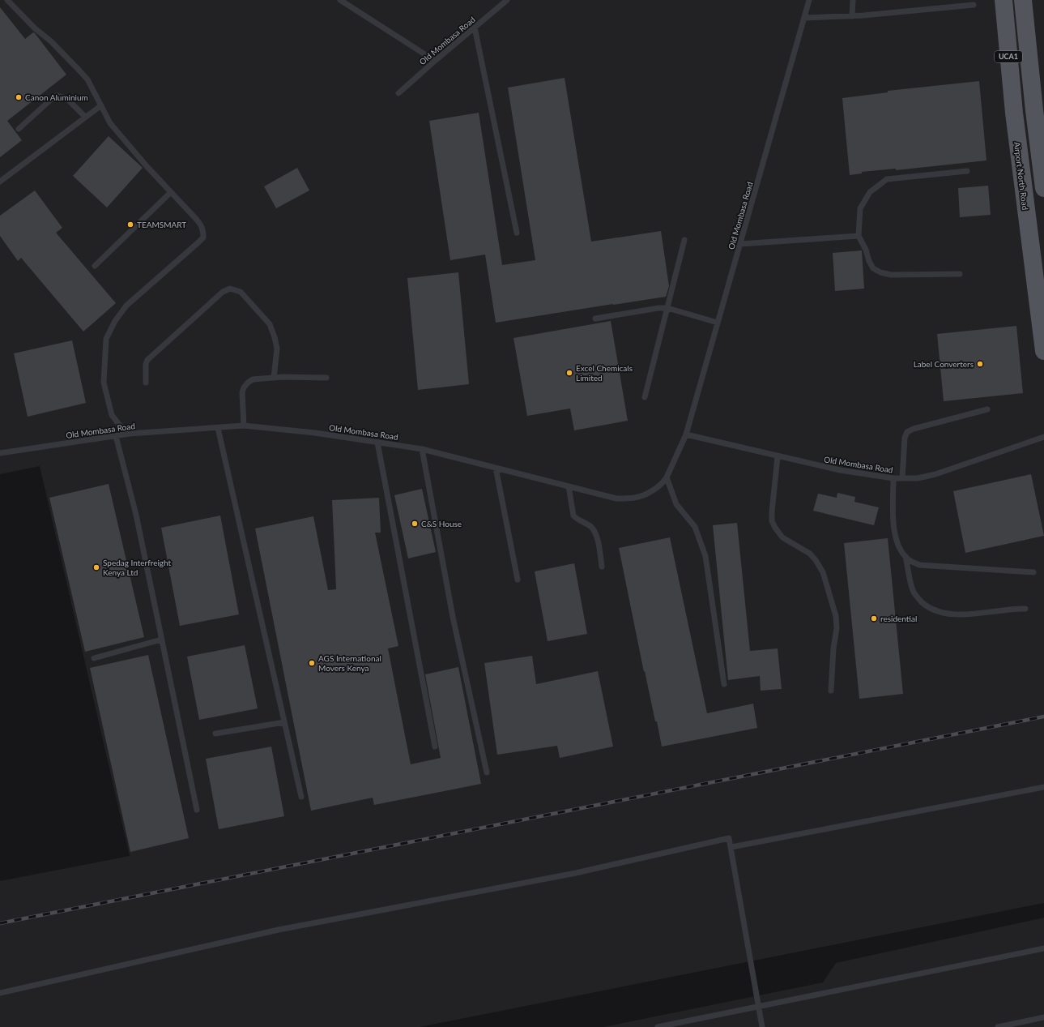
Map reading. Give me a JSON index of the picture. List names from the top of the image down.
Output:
{
  "streets": {
    "main road": ["UCA1", "Airport North Road"],
    "lane": ["Old Mombasa Road"]
  },
  "places": [
    "Canon Aluminium",
    "TEAMSMART",
    "Label Converters",
    "Excel Chemicals Limited",
    "C&S House",
    "Spedag Interfreight Kenya Ltd",
    "residential",
    "AGS International Movers Kenya"
  ]
}
